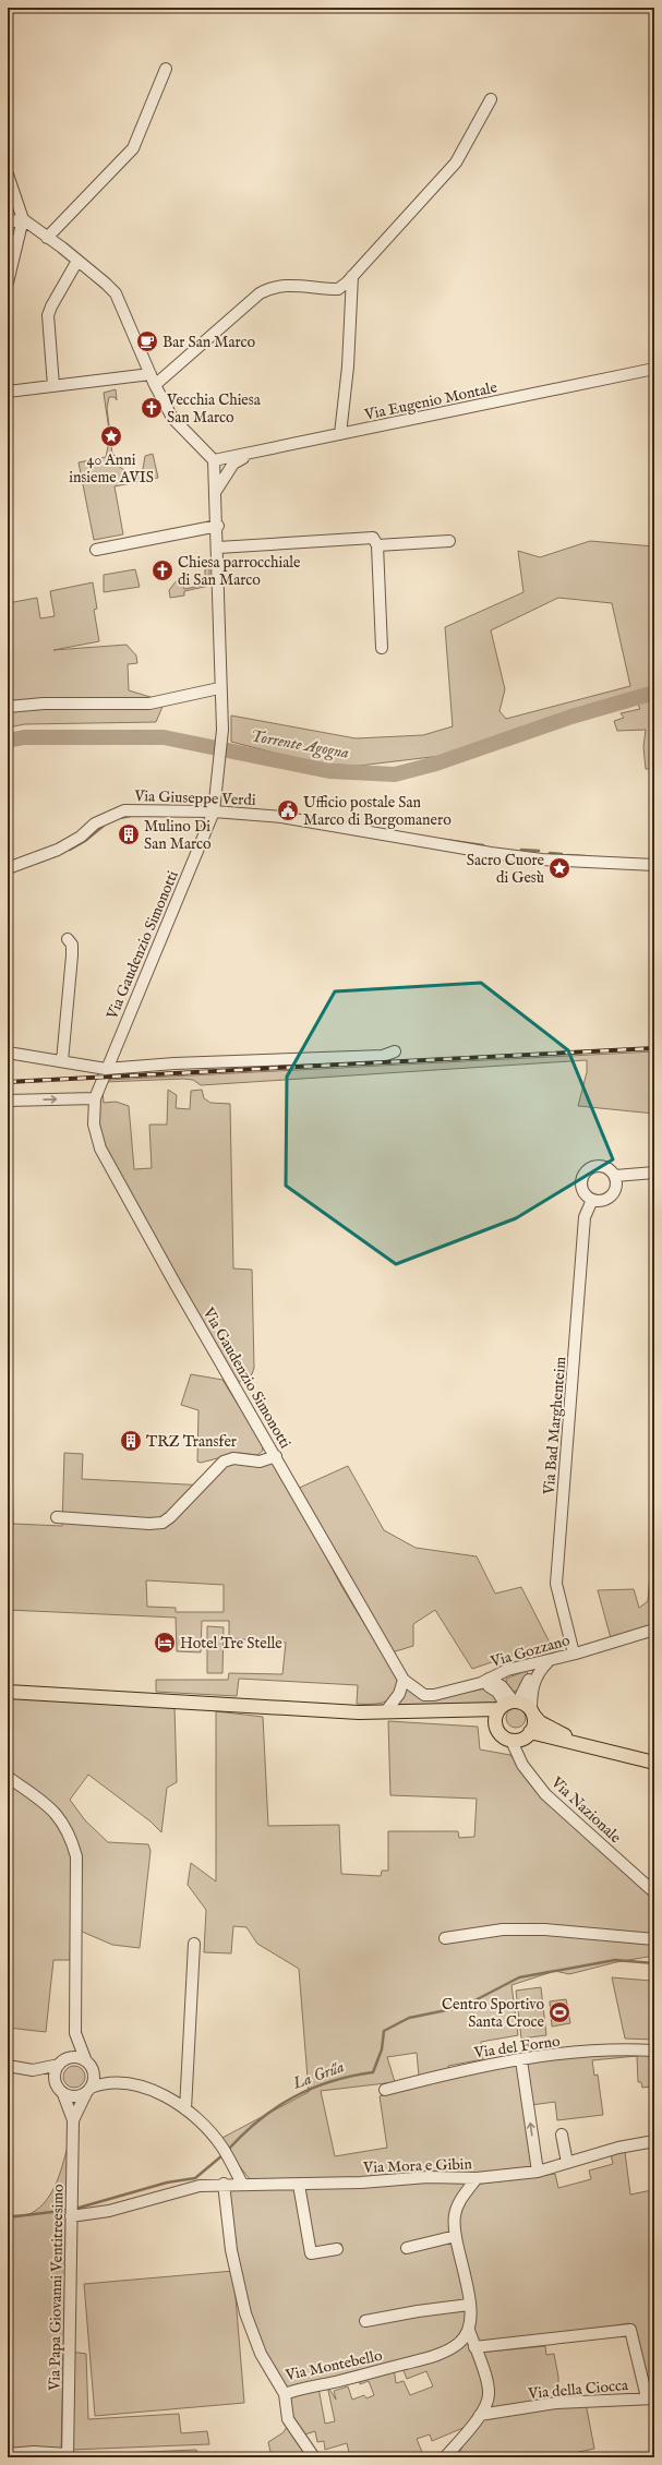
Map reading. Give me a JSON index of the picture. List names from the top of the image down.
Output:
{
  "streets": {
    "street": [
      "Via Eugenio Montale",
      "Via Giuseppe Verdi",
      "Via Gaudenzio Simonotti",
      "Via Bad Marghenteim",
      "Via Gozzano",
      "Via Nazionale",
      "Via del Forno",
      "Via Mora e Gibin",
      "Via Papa Giovanni Ventitreesimo",
      "Via Montebello",
      "Via della Ciocca"
    ]
  },
  "crossings": [
    ["Via Eugenio Montale", "Via Gaudenzio Simonotti"],
    ["Via Giuseppe Verdi", "Via Gaudenzio Simonotti"],
    ["Via Gaudenzio Simonotti", "Via Gozzano"],
    ["Via Bad Marghenteim", "Via Gozzano"],
    ["Via Mora e Gibin", "Via Papa Giovanni Ventitreesimo"],
    ["Via Mora e Gibin", "Via Montebello"]
  ],
  "water": ["Torrente Agogna", "La Grűa"],
  "places": {
    "cafe": ["Bar San Marco"],
    "church": ["Vecchia Chiesa San Marco", "Chiesa parrocchiale di San Marco"],
    "place": ["40 Anni insieme AVIS", "Sacro Cuore di Gesù"],
    "public building": ["Ufficio postale San Marco di Borgomanero"],
    "building": ["Mulino Di San Marco", "TRZ Transfer"],
    "hotel": ["Hotel Tre Stelle"],
    "sports": ["Centro Sportivo Santa Croce"]
  }
}
